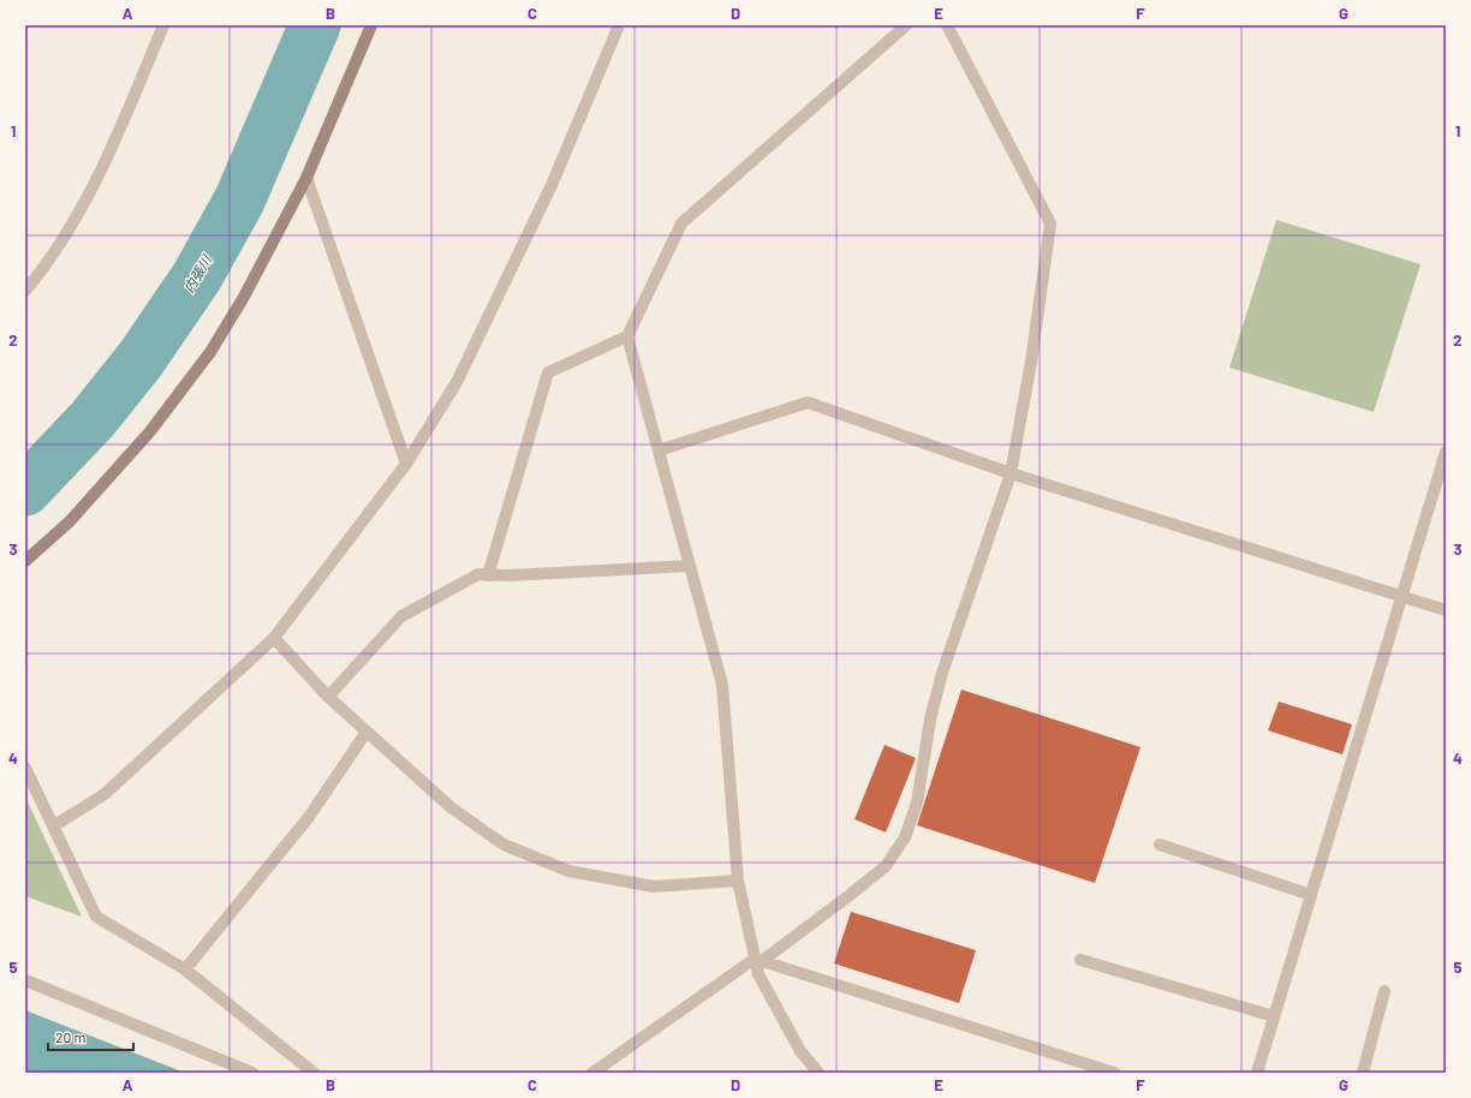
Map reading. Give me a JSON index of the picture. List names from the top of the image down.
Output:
{
  "water": ["内張川"],
  "scale_bar": "20 m",
  "grid": {
    "columns": [
      "A",
      "B",
      "C",
      "D",
      "E",
      "F",
      "G"
    ],
    "rows": [
      "1",
      "2",
      "3",
      "4",
      "5"
    ]
  }
}
